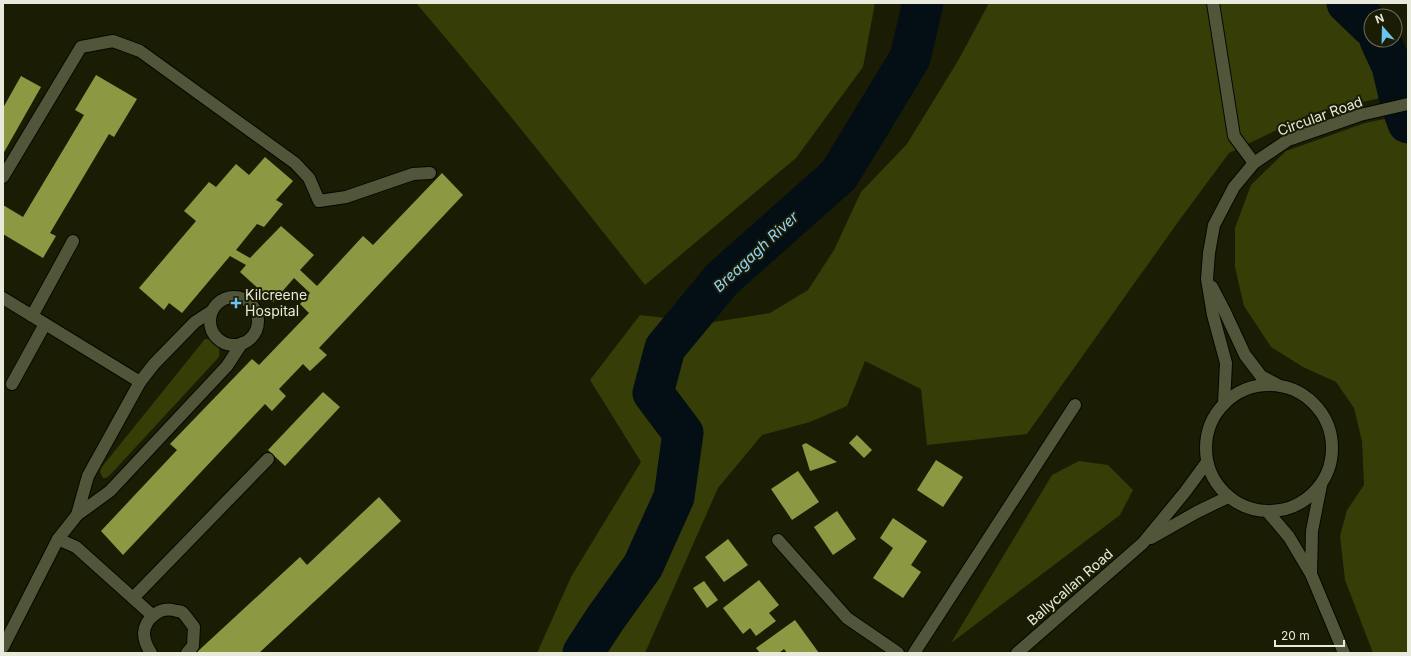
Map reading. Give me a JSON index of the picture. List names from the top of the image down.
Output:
{
  "streets": {
    "main road": ["Circular Road", "Ballycallan Road"]
  },
  "crossings": [
    ["Circular Road", "Ballycallan Road"]
  ],
  "water": ["Breagagh River"],
  "places": {
    "health": ["Kilcreene Hospital"]
  },
  "scale_bar": "20 m",
  "north": "top"
}
